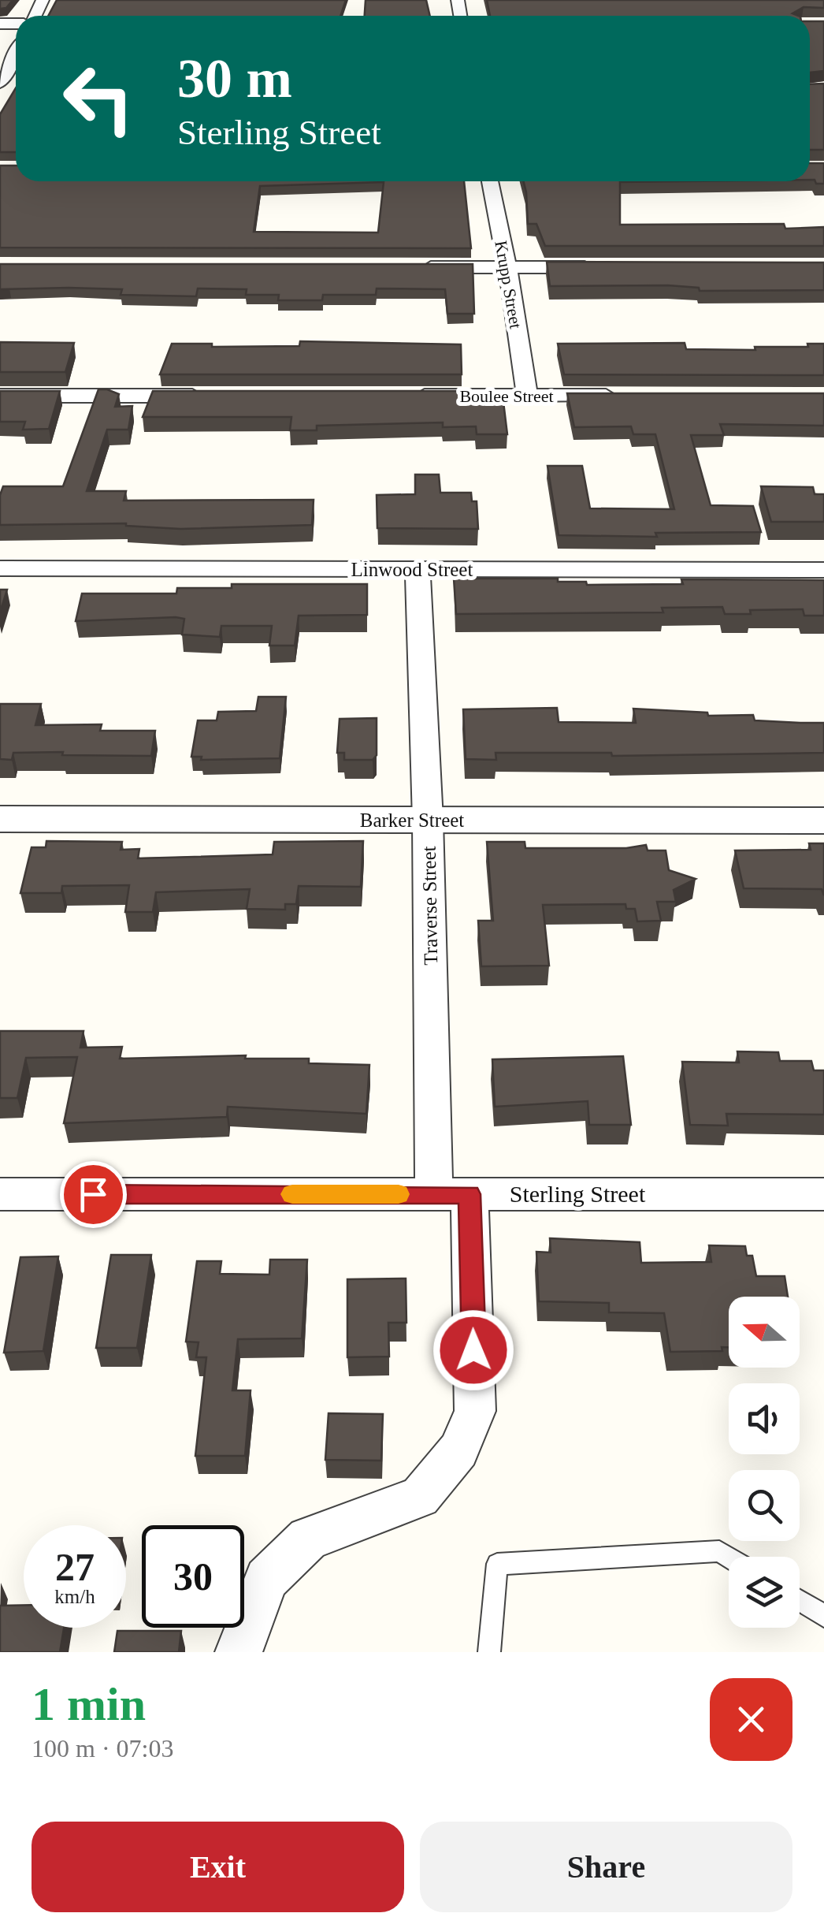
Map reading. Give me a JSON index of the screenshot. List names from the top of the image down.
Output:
{
  "streets": {
    "street": [
      "Krupp Street",
      "Boulee Street",
      "Linwood Street",
      "Barker Street",
      "Traverse Street",
      "Sterling Street"
    ]
  },
  "crossings": [
    ["Krupp Street", "Boulee Street"],
    ["Linwood Street", "Traverse Street"],
    ["Barker Street", "Traverse Street"],
    ["Traverse Street", "Sterling Street"]
  ],
  "north": "left",
  "page": {
    "turn": ["30 m", "Sterling Street"],
    "speed": "27 km/h",
    "limit": "30",
    "heading": ["1 min", "100 m · 07:03"],
    "buttons": ["Exit", "Share"]
  }
}
